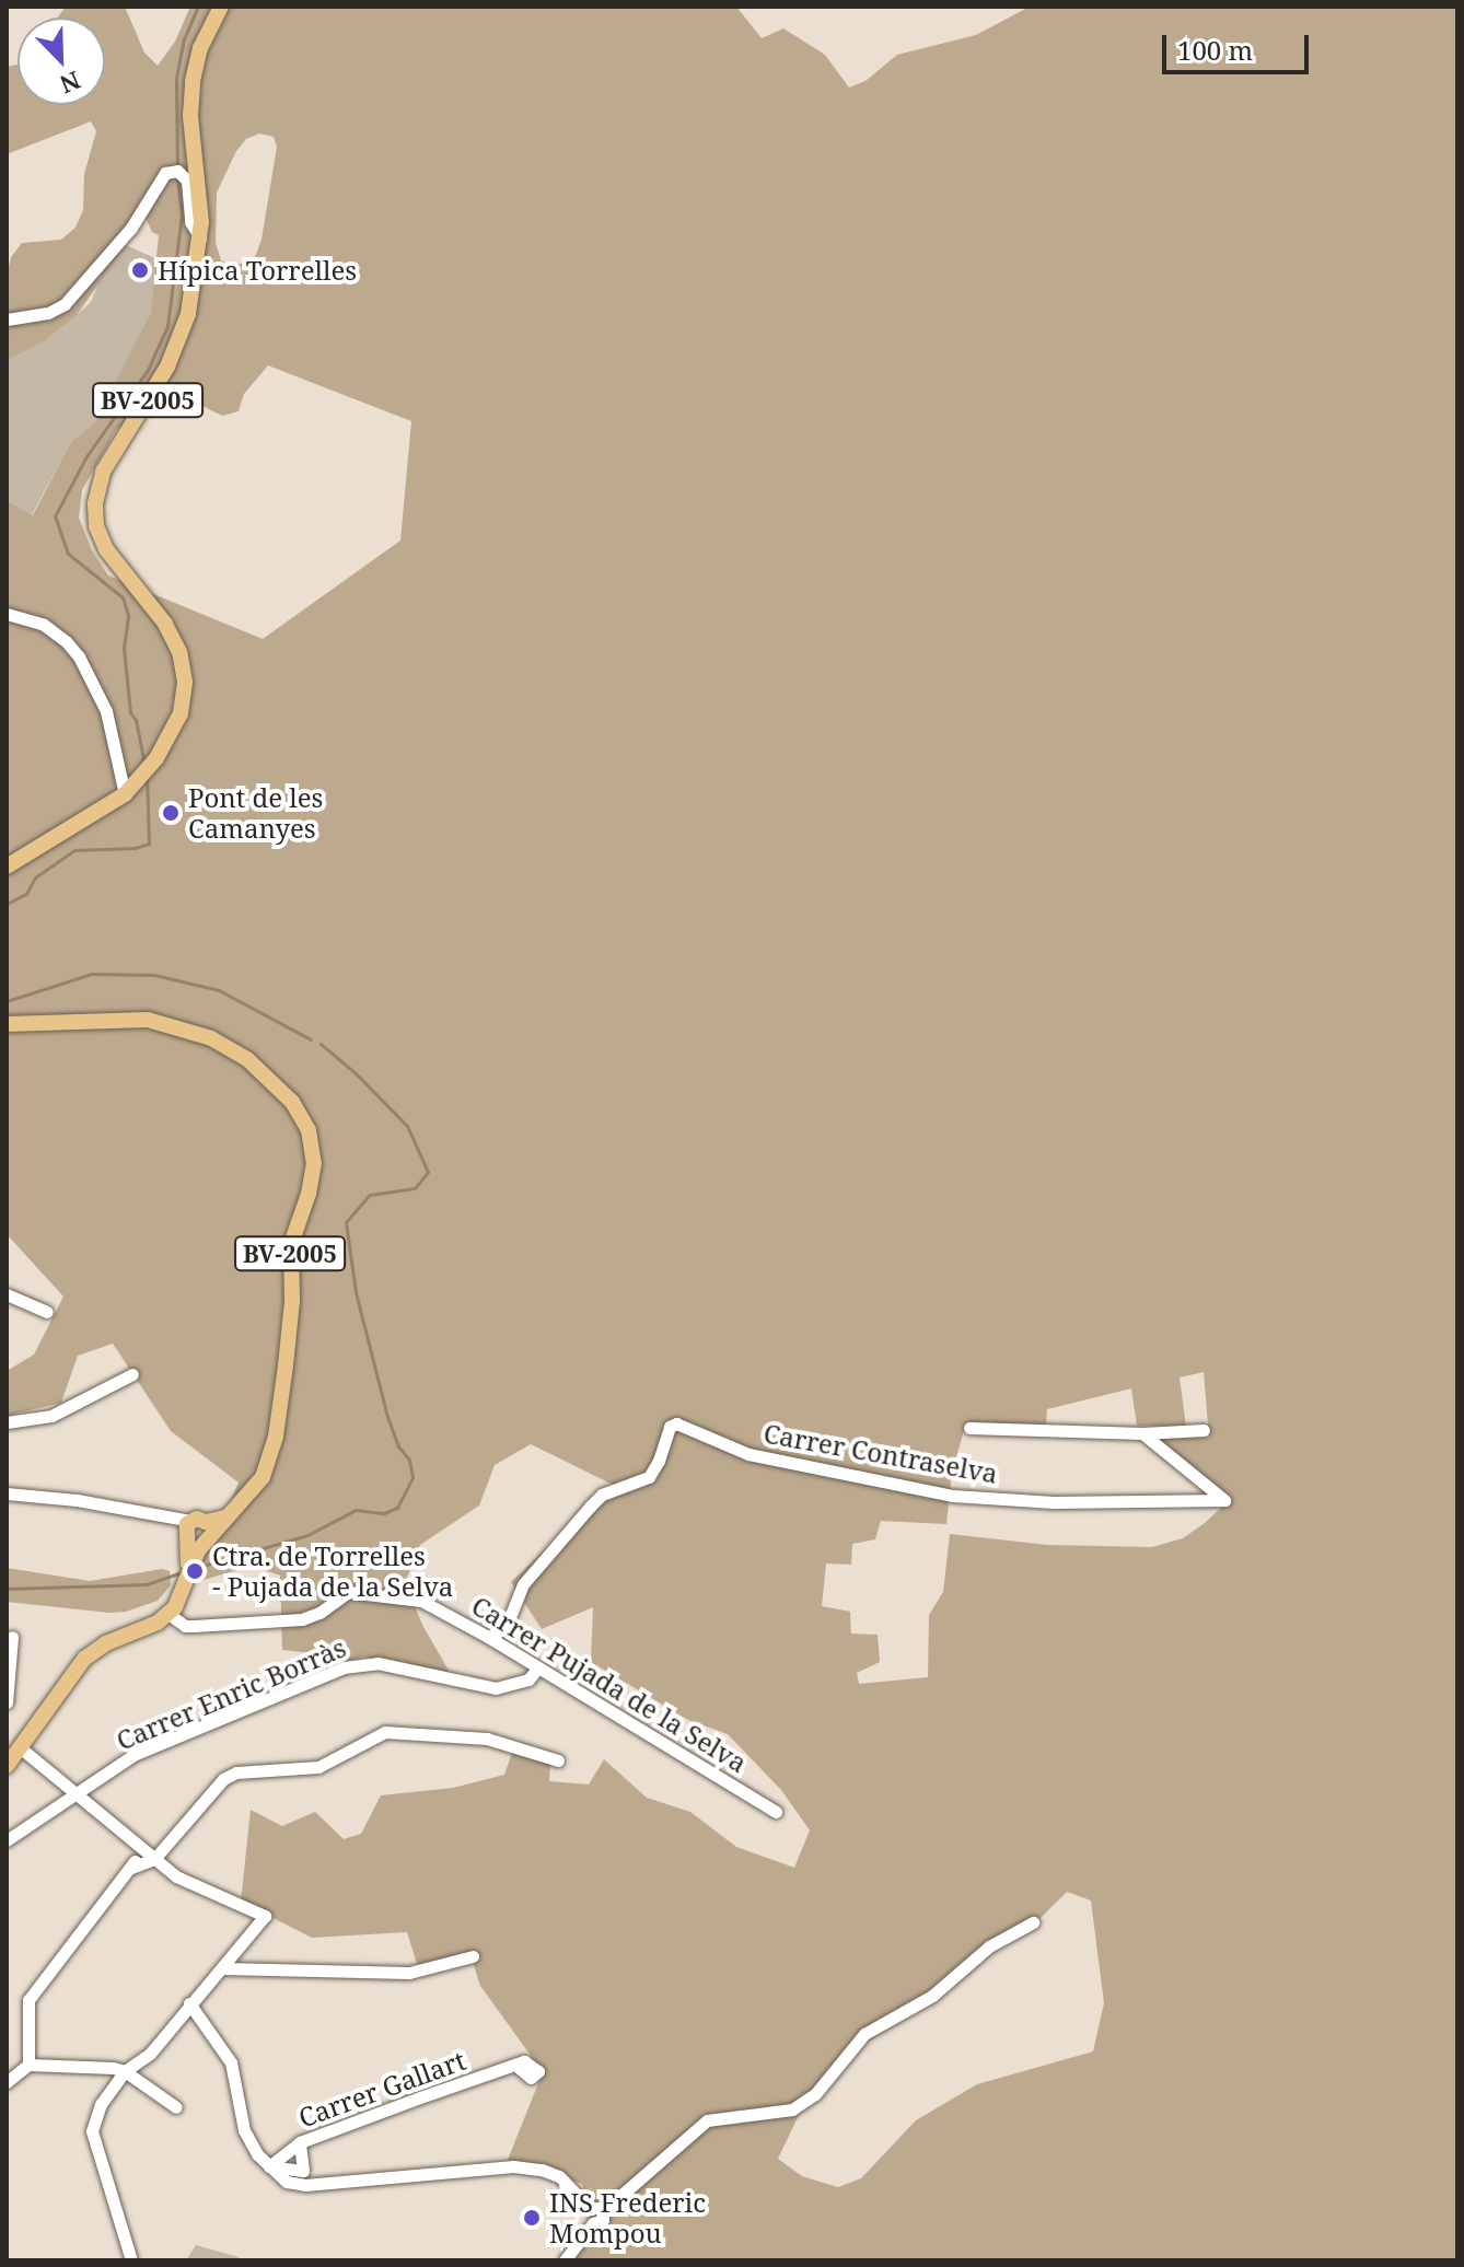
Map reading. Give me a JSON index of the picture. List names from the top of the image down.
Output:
{
  "streets": {
    "main road": ["BV-2005"],
    "street": [
      "Carrer Contraselva",
      "Carrer Pujada de la Selva",
      "Carrer Enric Borràs",
      "Carrer Gallart"
    ]
  },
  "crossings": [
    ["BV-2005", "Carrer Pujada de la Selva"],
    ["Carrer Contraselva", "Carrer Pujada de la Selva"],
    ["Carrer Pujada de la Selva", "Carrer Enric Borràs"]
  ],
  "places": [
    "Hípica Torrelles",
    "Pont de les Camanyes",
    "Ctra. de Torrelles - Pujada de la Selva",
    "INS Frederic Mompou"
  ],
  "scale_bar": "100 m",
  "north": "bottom right"
}
